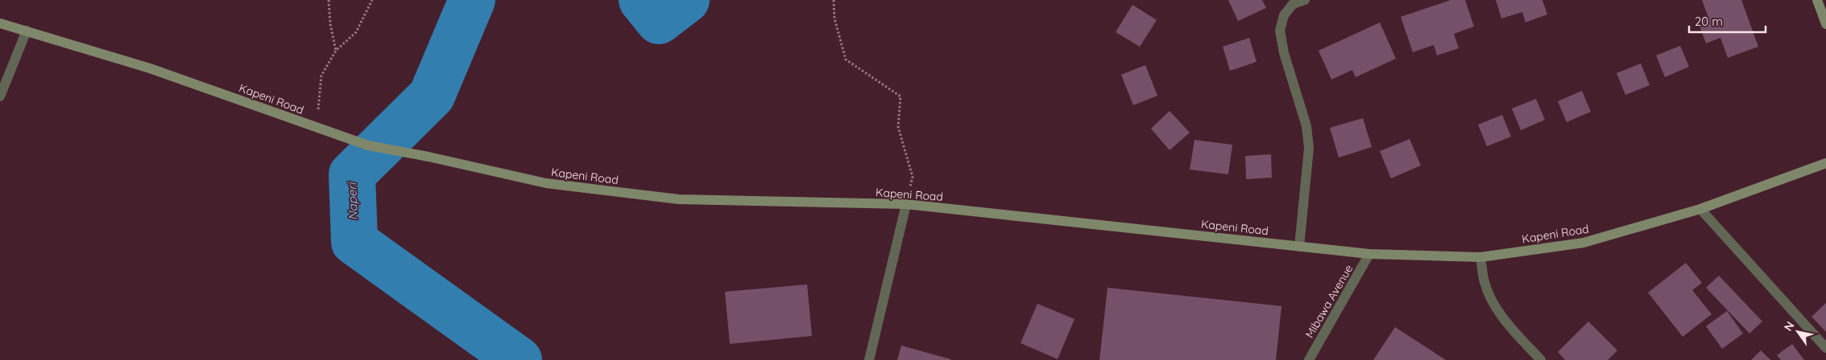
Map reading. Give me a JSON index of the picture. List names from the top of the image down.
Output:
{
  "streets": {
    "main road": ["Kapeni Road"],
    "street": ["Mibawa Avenue"]
  },
  "crossings": [
    ["Kapeni Road", "Mibawa Avenue"]
  ],
  "water": ["Naperi"],
  "scale_bar": "20 m",
  "north": "top left"
}
